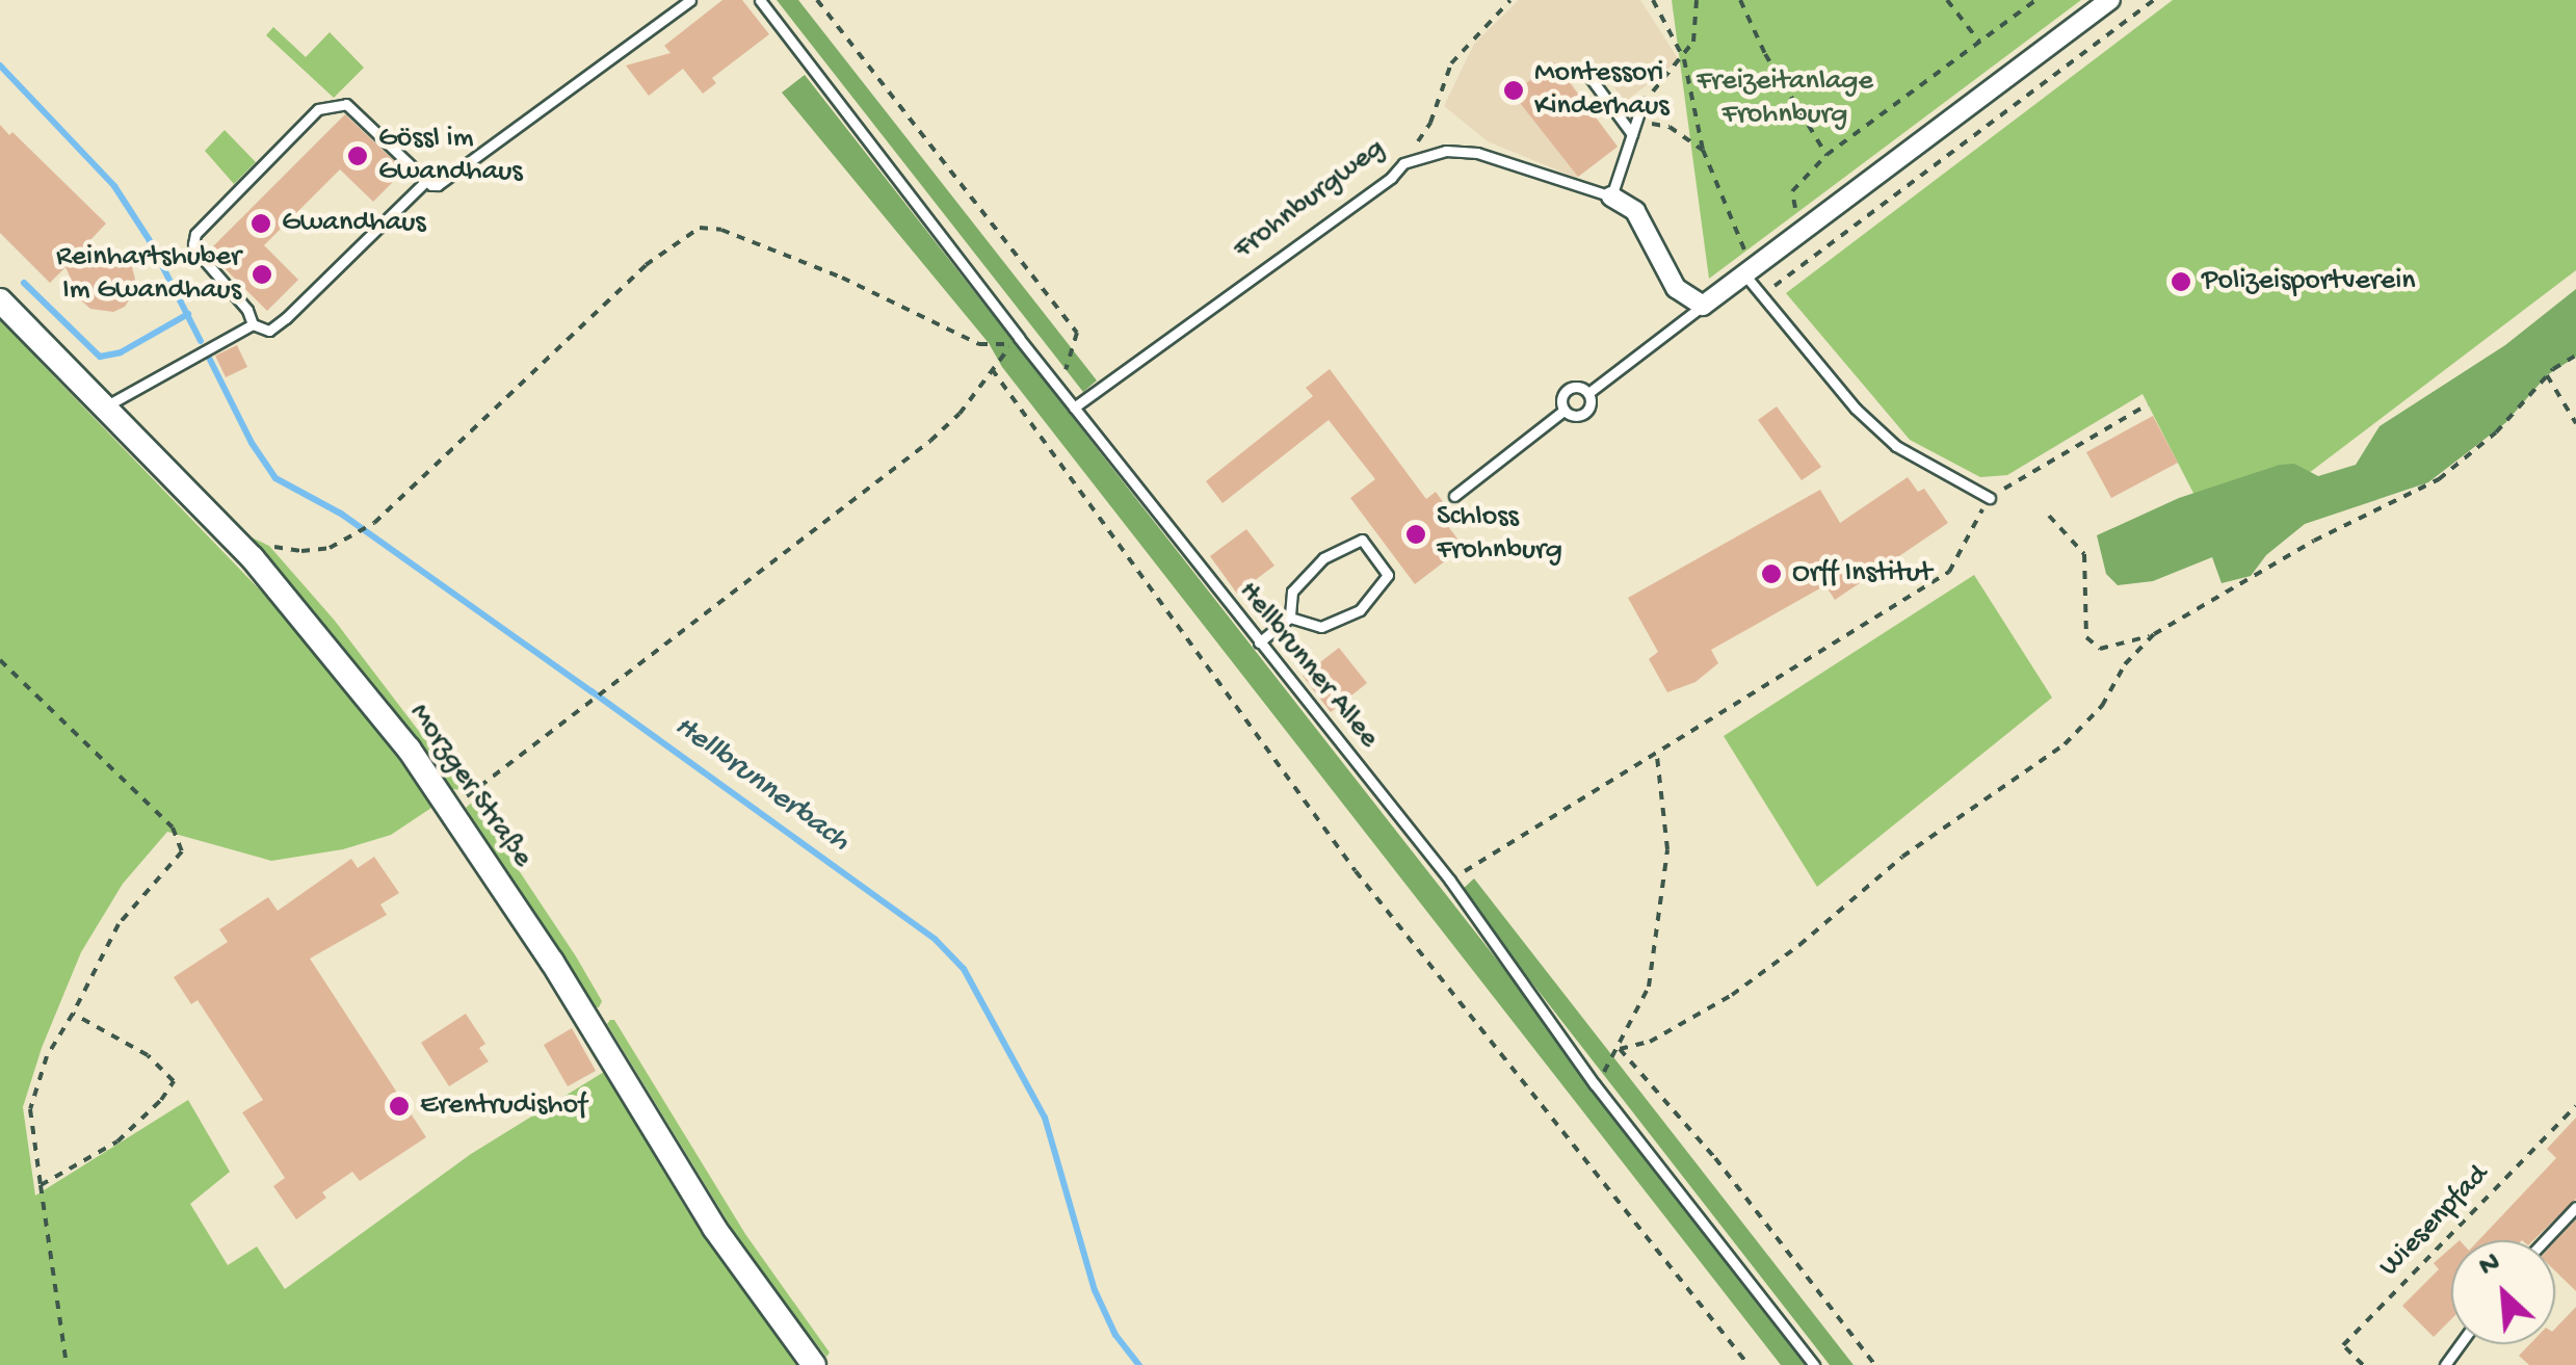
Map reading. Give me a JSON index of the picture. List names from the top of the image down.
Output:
{
  "streets": {
    "street": ["Frohnburgweg", "Morzger Straße"],
    "lane": ["Hellbrunner Allee"],
    "path": ["Wiesenpfad"]
  },
  "crossings": [
    ["Frohnburgweg", "Hellbrunner Allee"]
  ],
  "water": ["Hellbrunnerbach"],
  "parks": ["Freizeitanlage Frohnburg"],
  "places": [
    "Montessori Kinderhaus",
    "Gössl im Gwandhaus",
    "Gwandhaus",
    "Reinhartshuber Im Gwandhaus",
    "Polizeisportverein",
    "Schloss Frohnburg",
    "Orff Institut",
    "Erentrudishof"
  ],
  "north": "top left"
}
